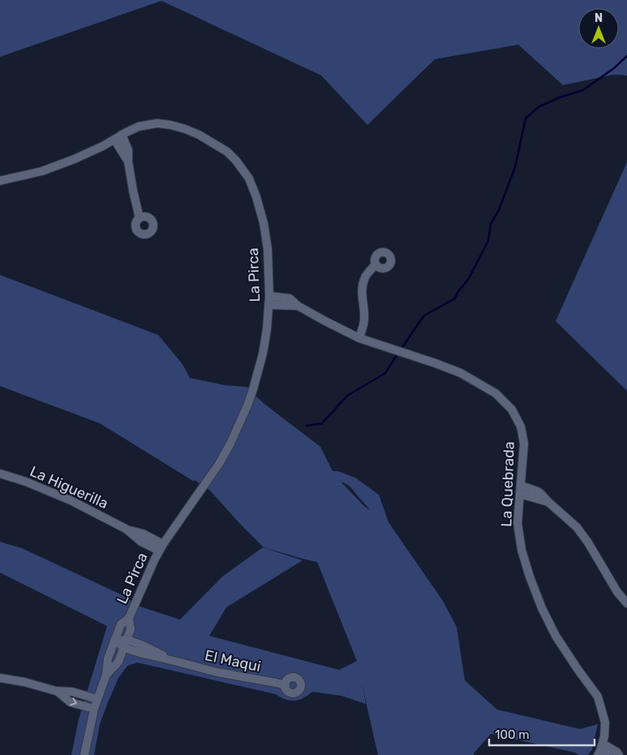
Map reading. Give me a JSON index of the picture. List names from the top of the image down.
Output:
{
  "streets": {
    "street": [
      "La Pirca",
      "La Quebrada",
      "La Higuerilla",
      "El Maqui"
    ]
  },
  "crossings": [
    ["La Pirca", "La Quebrada"],
    ["La Pirca", "La Higuerilla"],
    ["La Pirca", "El Maqui"]
  ],
  "scale_bar": "100 m",
  "north": "top"
}
